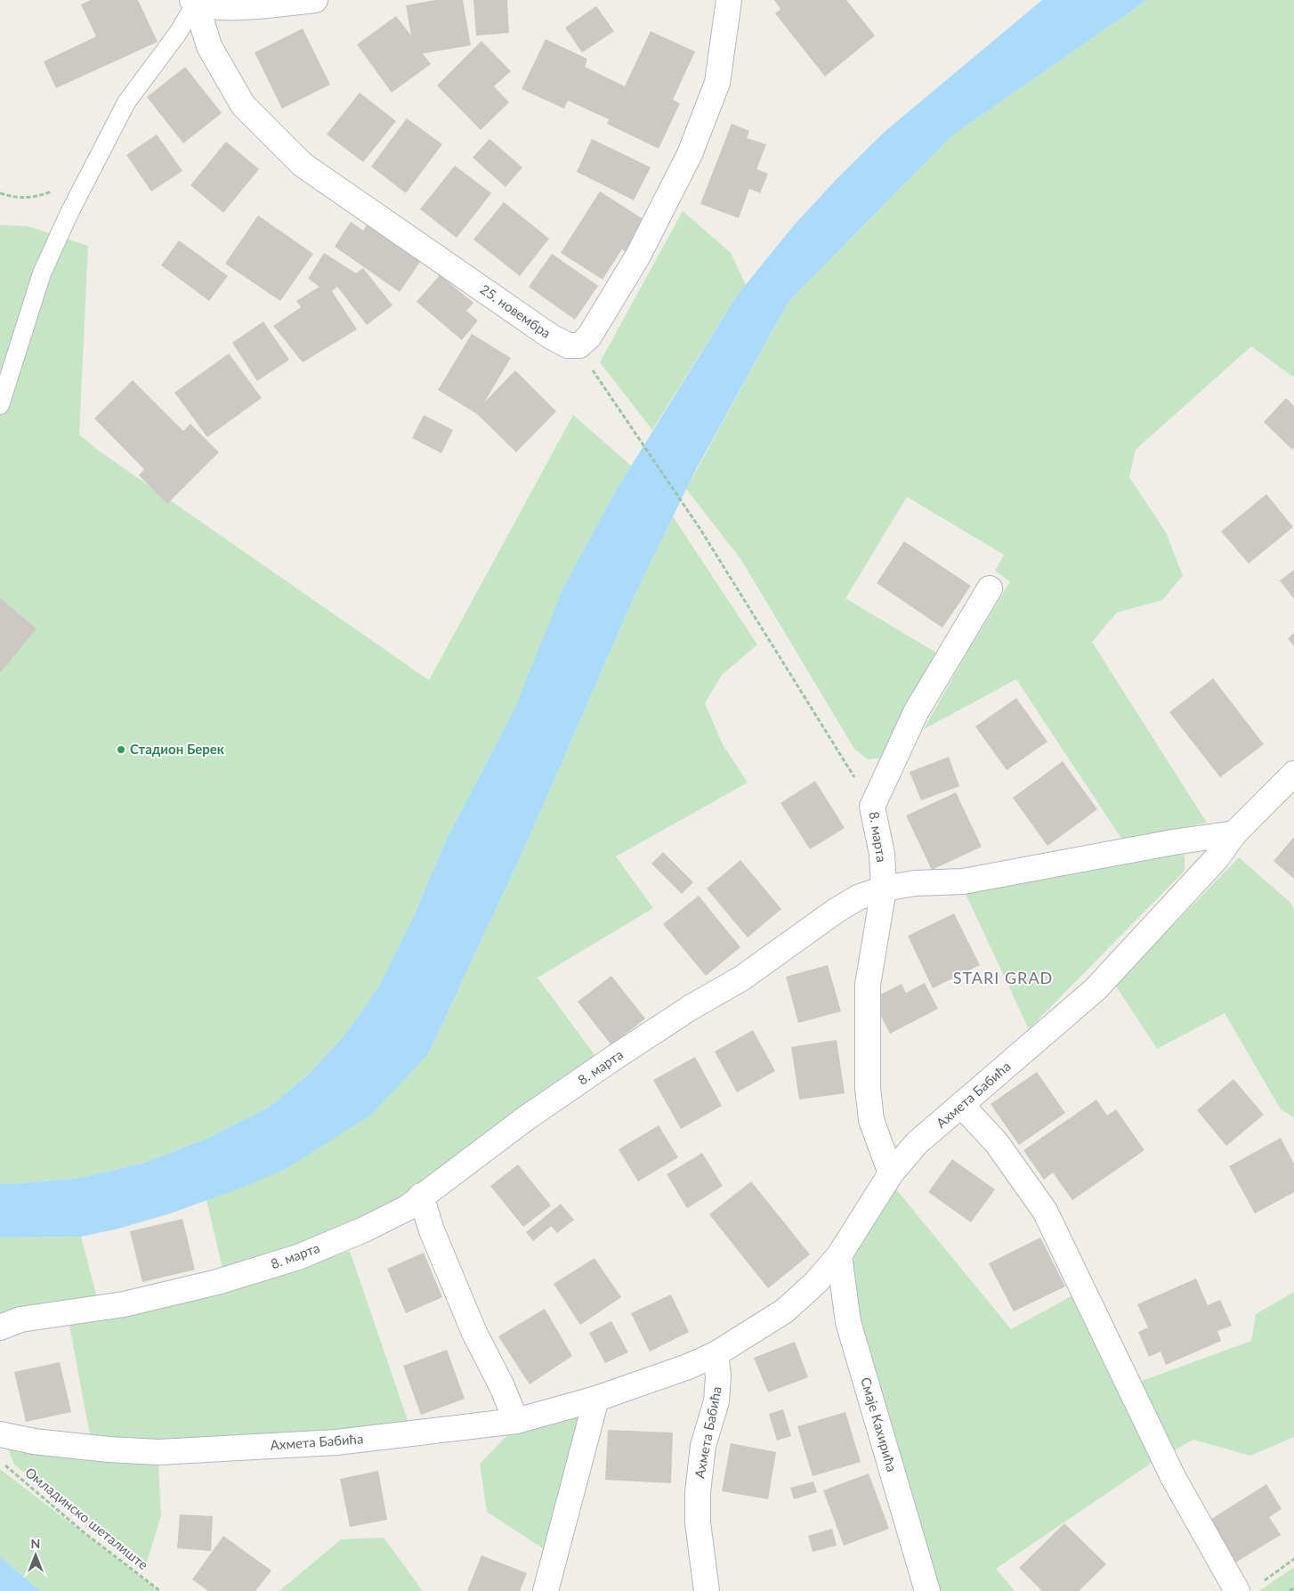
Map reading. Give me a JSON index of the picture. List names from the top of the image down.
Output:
{
  "streets": {
    "street": [
      "25. новембра",
      "8. марта",
      "Ахмета Бабића",
      "Смaје Кахирића"
    ],
    "path": ["Омладинскo шеталиште"]
  },
  "crossings": [
    ["Ахмета Бабића", "Смaје Кахирића"]
  ],
  "districts": ["STARI GRAD"],
  "places": ["Стадион Берек"],
  "north": "top"
}
